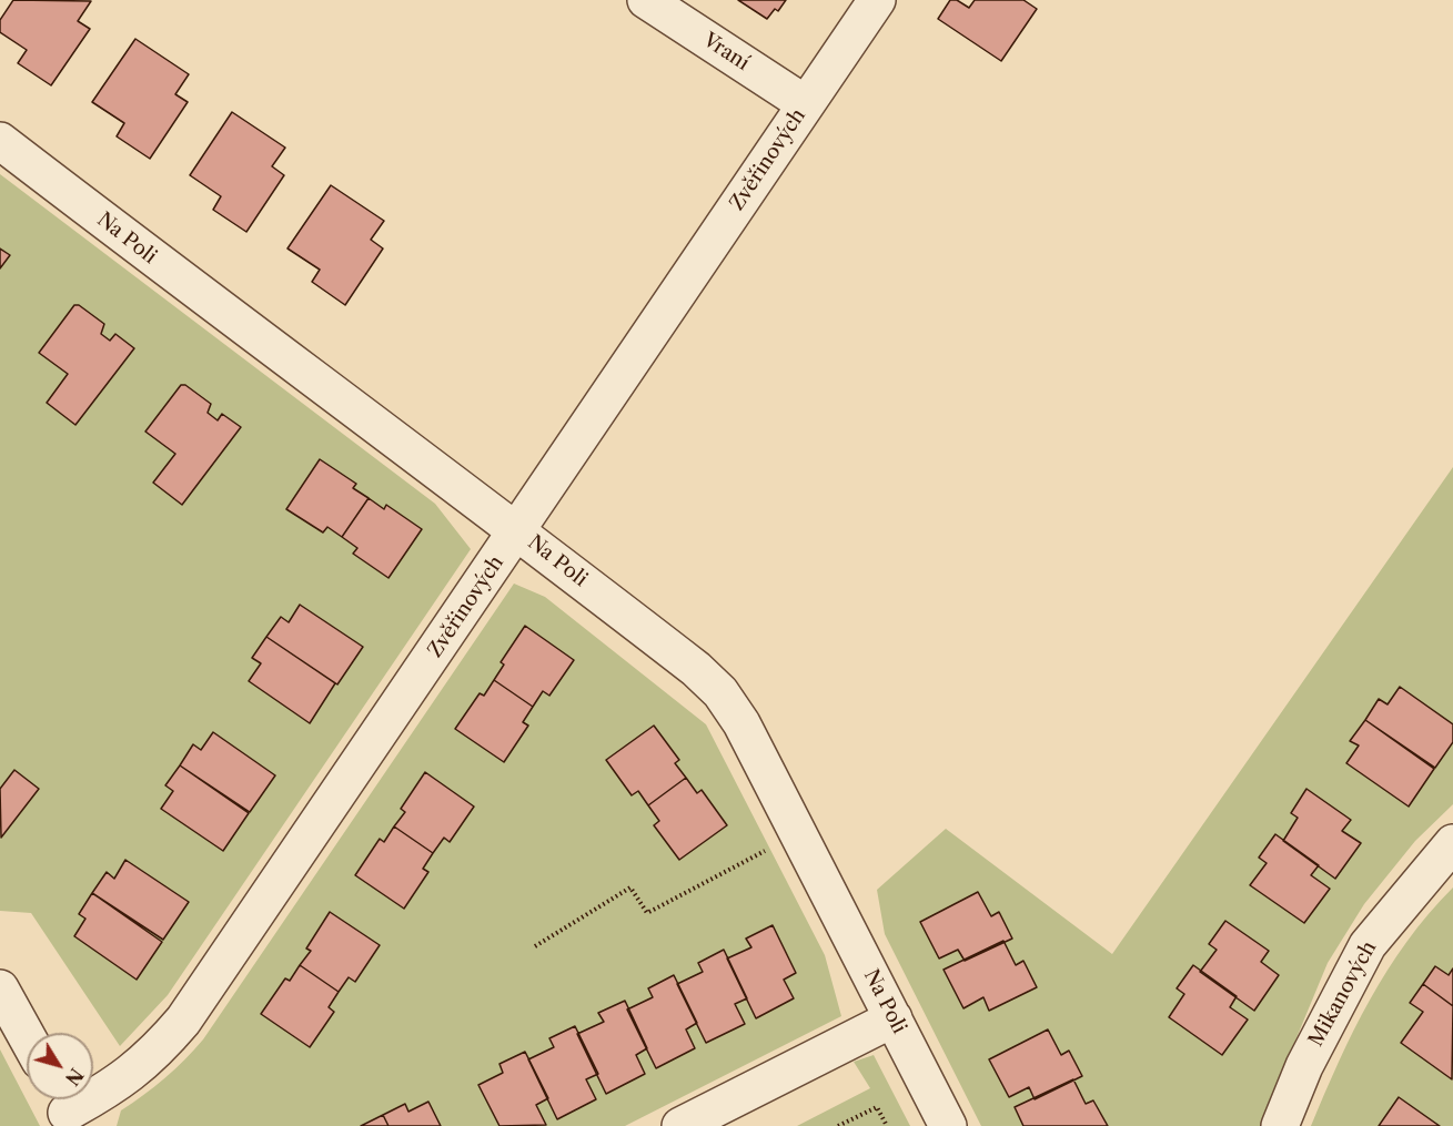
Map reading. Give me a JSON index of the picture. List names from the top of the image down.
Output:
{
  "streets": {
    "street": [
      "Vraní",
      "Zvěřinových",
      "Na Poli",
      "Mikanových"
    ]
  },
  "crossings": [
    ["Vraní", "Zvěřinových"],
    ["Zvěřinových", "Na Poli"]
  ],
  "north": "bottom right"
}
